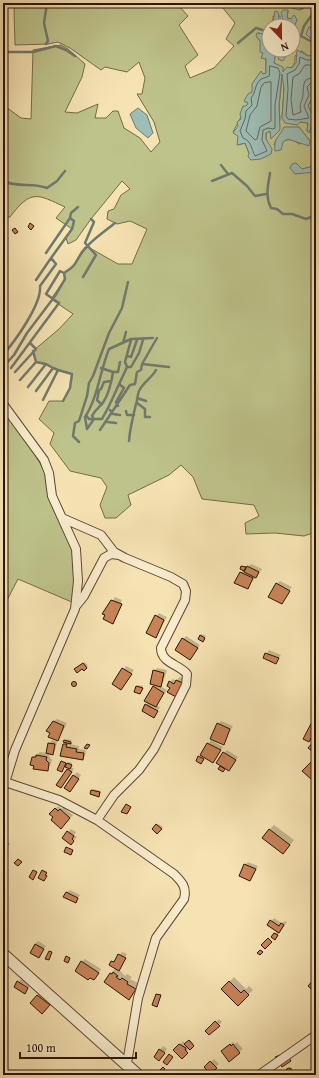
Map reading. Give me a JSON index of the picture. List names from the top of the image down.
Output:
{
  "scale_bar": "100 m",
  "north": "bottom"
}
